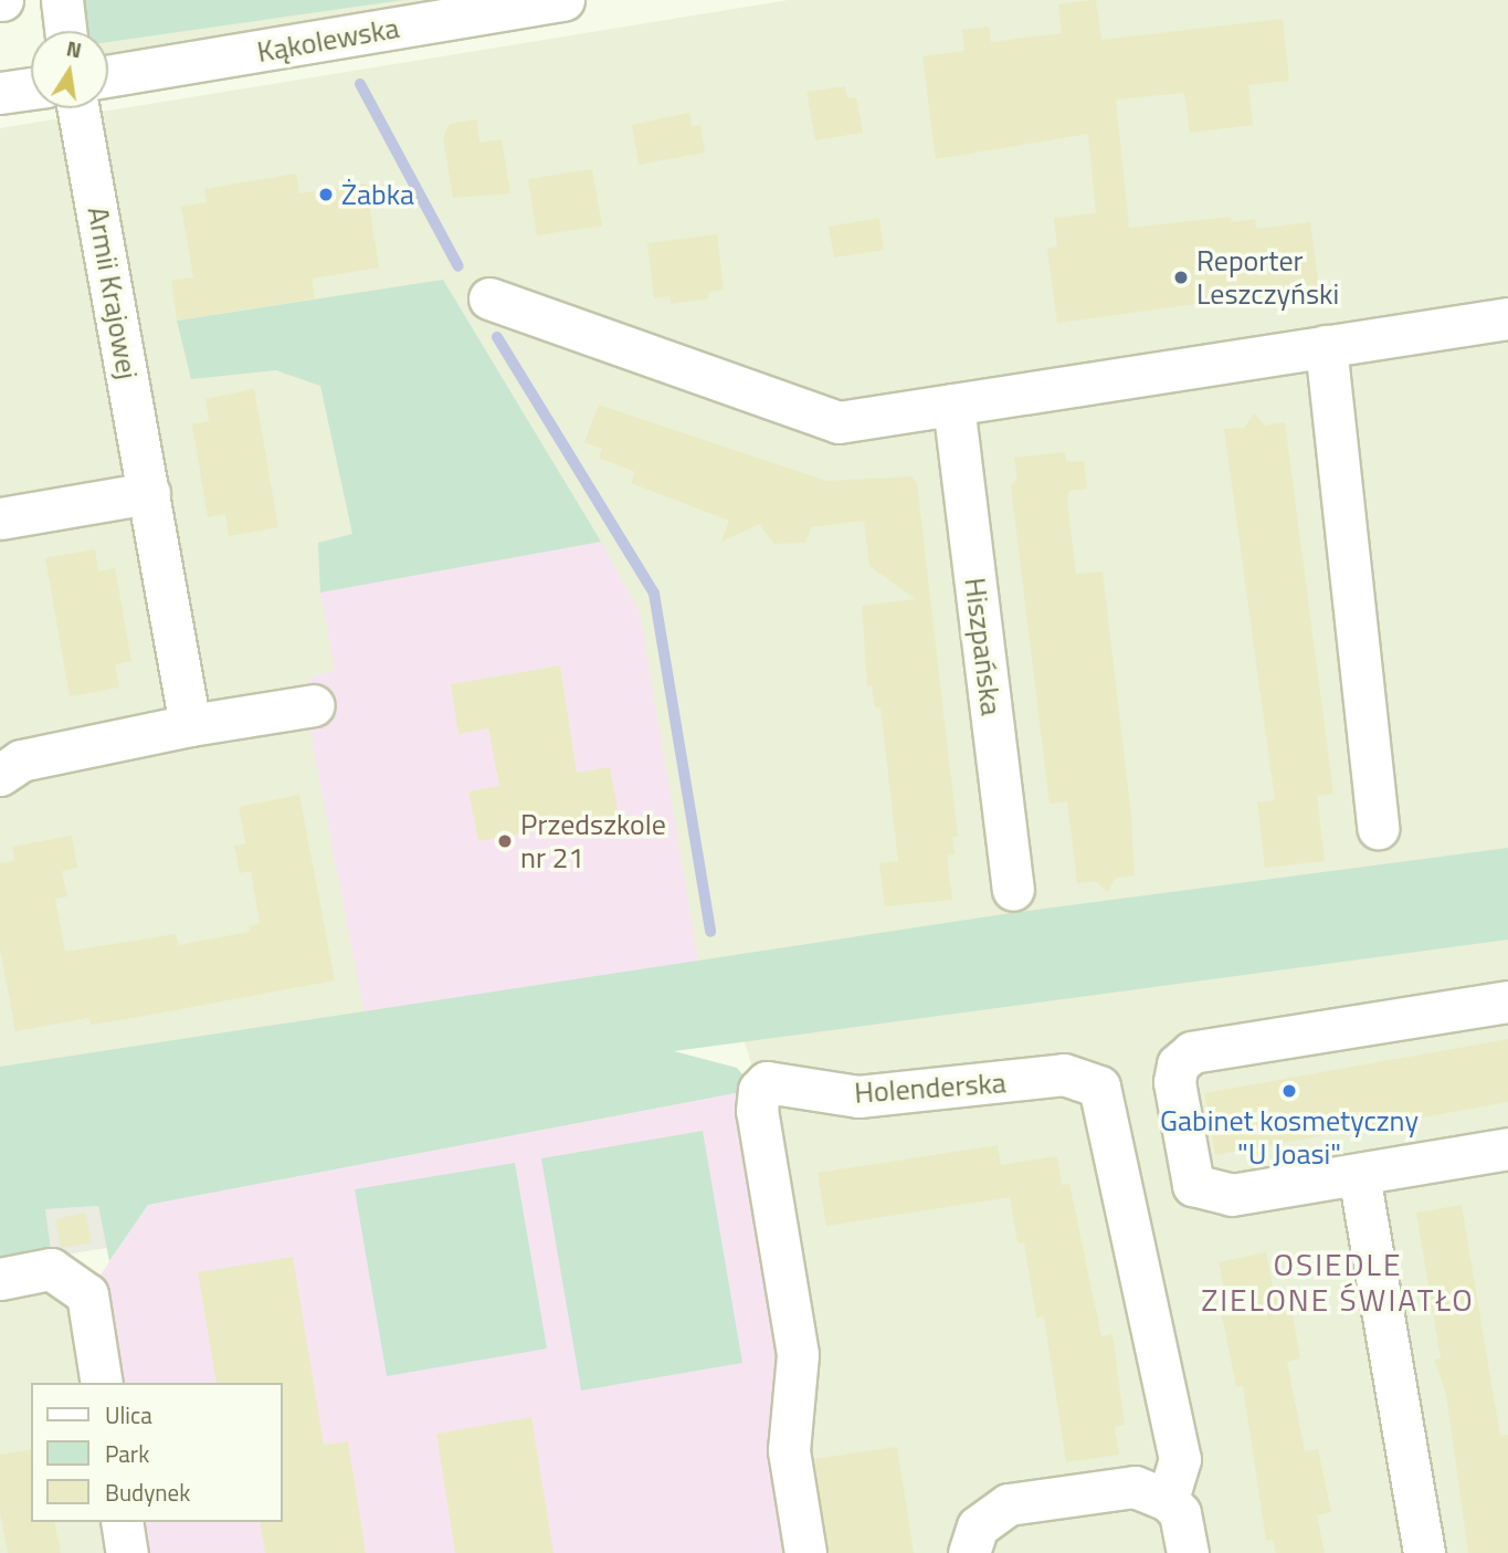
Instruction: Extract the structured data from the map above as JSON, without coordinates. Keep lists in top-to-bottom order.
{
  "streets": {
    "street": [
      "Kąkolewska",
      "Armii Krajowej",
      "Hiszpańska",
      "Holenderska"
    ]
  },
  "districts": ["OSIEDLE ZIELONE ŚWIATŁO"],
  "places": [
    "Żabka",
    "Reporter Leszczyński",
    "Przedszkole nr 21",
    "Gabinet kosmetyczny \"U Joasi\""
  ],
  "legend": ["Ulica", "Park", "Budynek"],
  "north": "top"
}
